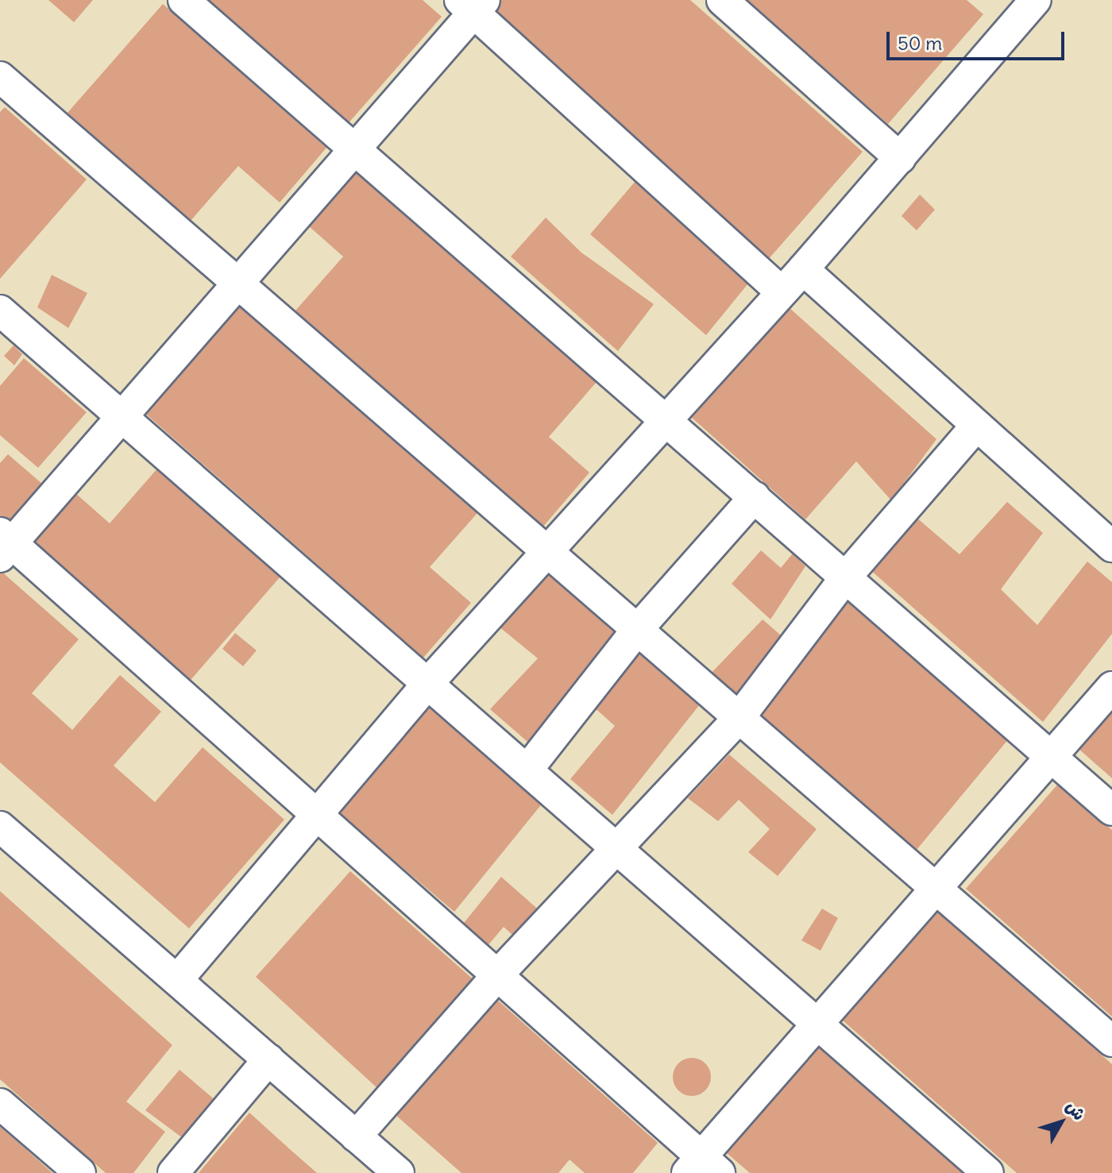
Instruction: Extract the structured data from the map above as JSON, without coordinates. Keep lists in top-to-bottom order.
{
  "scale_bar": "50 m",
  "north": "top right"
}
